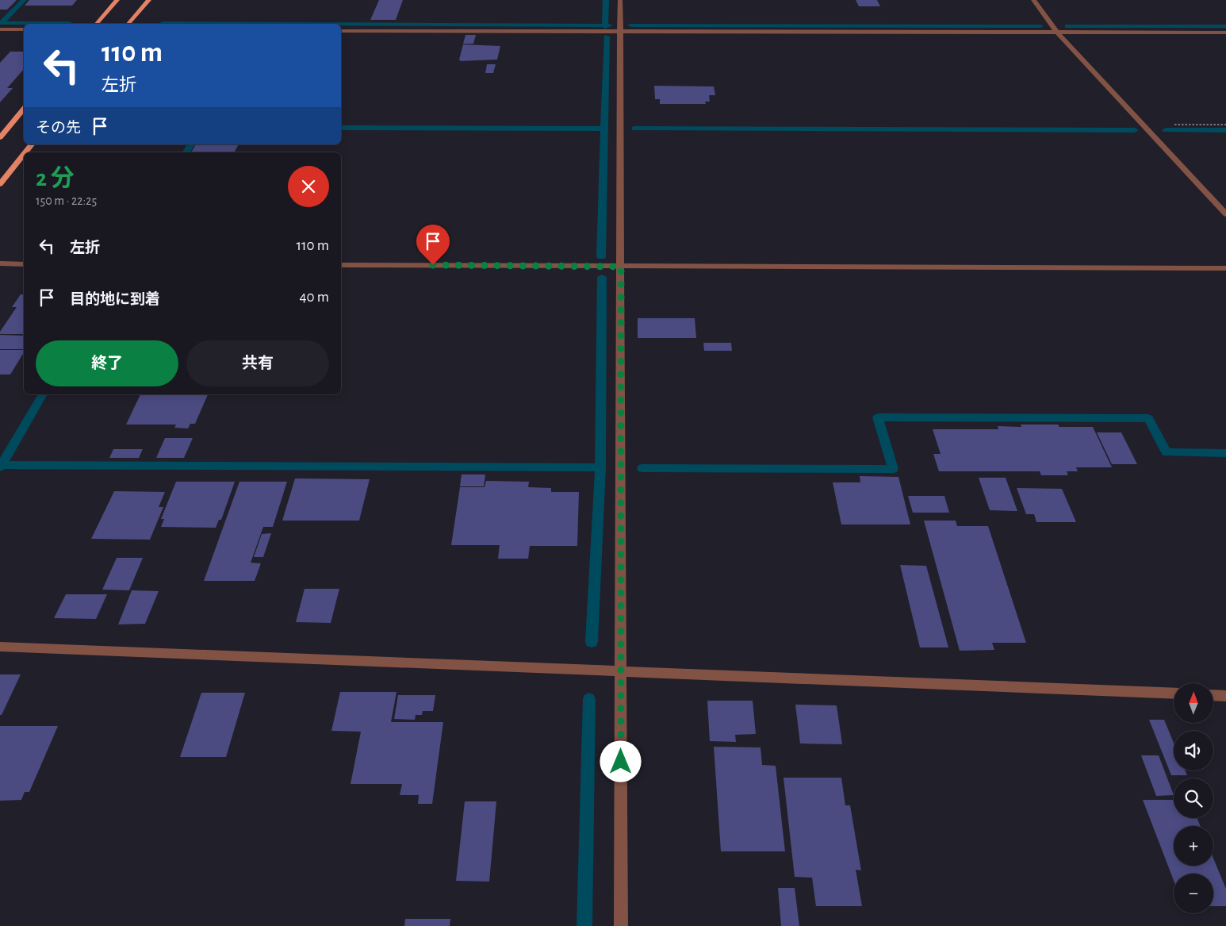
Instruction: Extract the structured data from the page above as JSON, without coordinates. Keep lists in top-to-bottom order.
{
  "north": "top",
  "page": {
    "turn": ["110 m", "左折"],
    "then": "その先",
    "heading": ["2 分", "150 m · 22:25"],
    "list": [
      {
        "name": "左折",
        "value": "110 m"
      },
      {
        "name": "目的地に到着",
        "value": "40 m"
      }
    ],
    "buttons": ["終了", "共有"],
    "map_buttons": ["+", "−"]
  }
}
